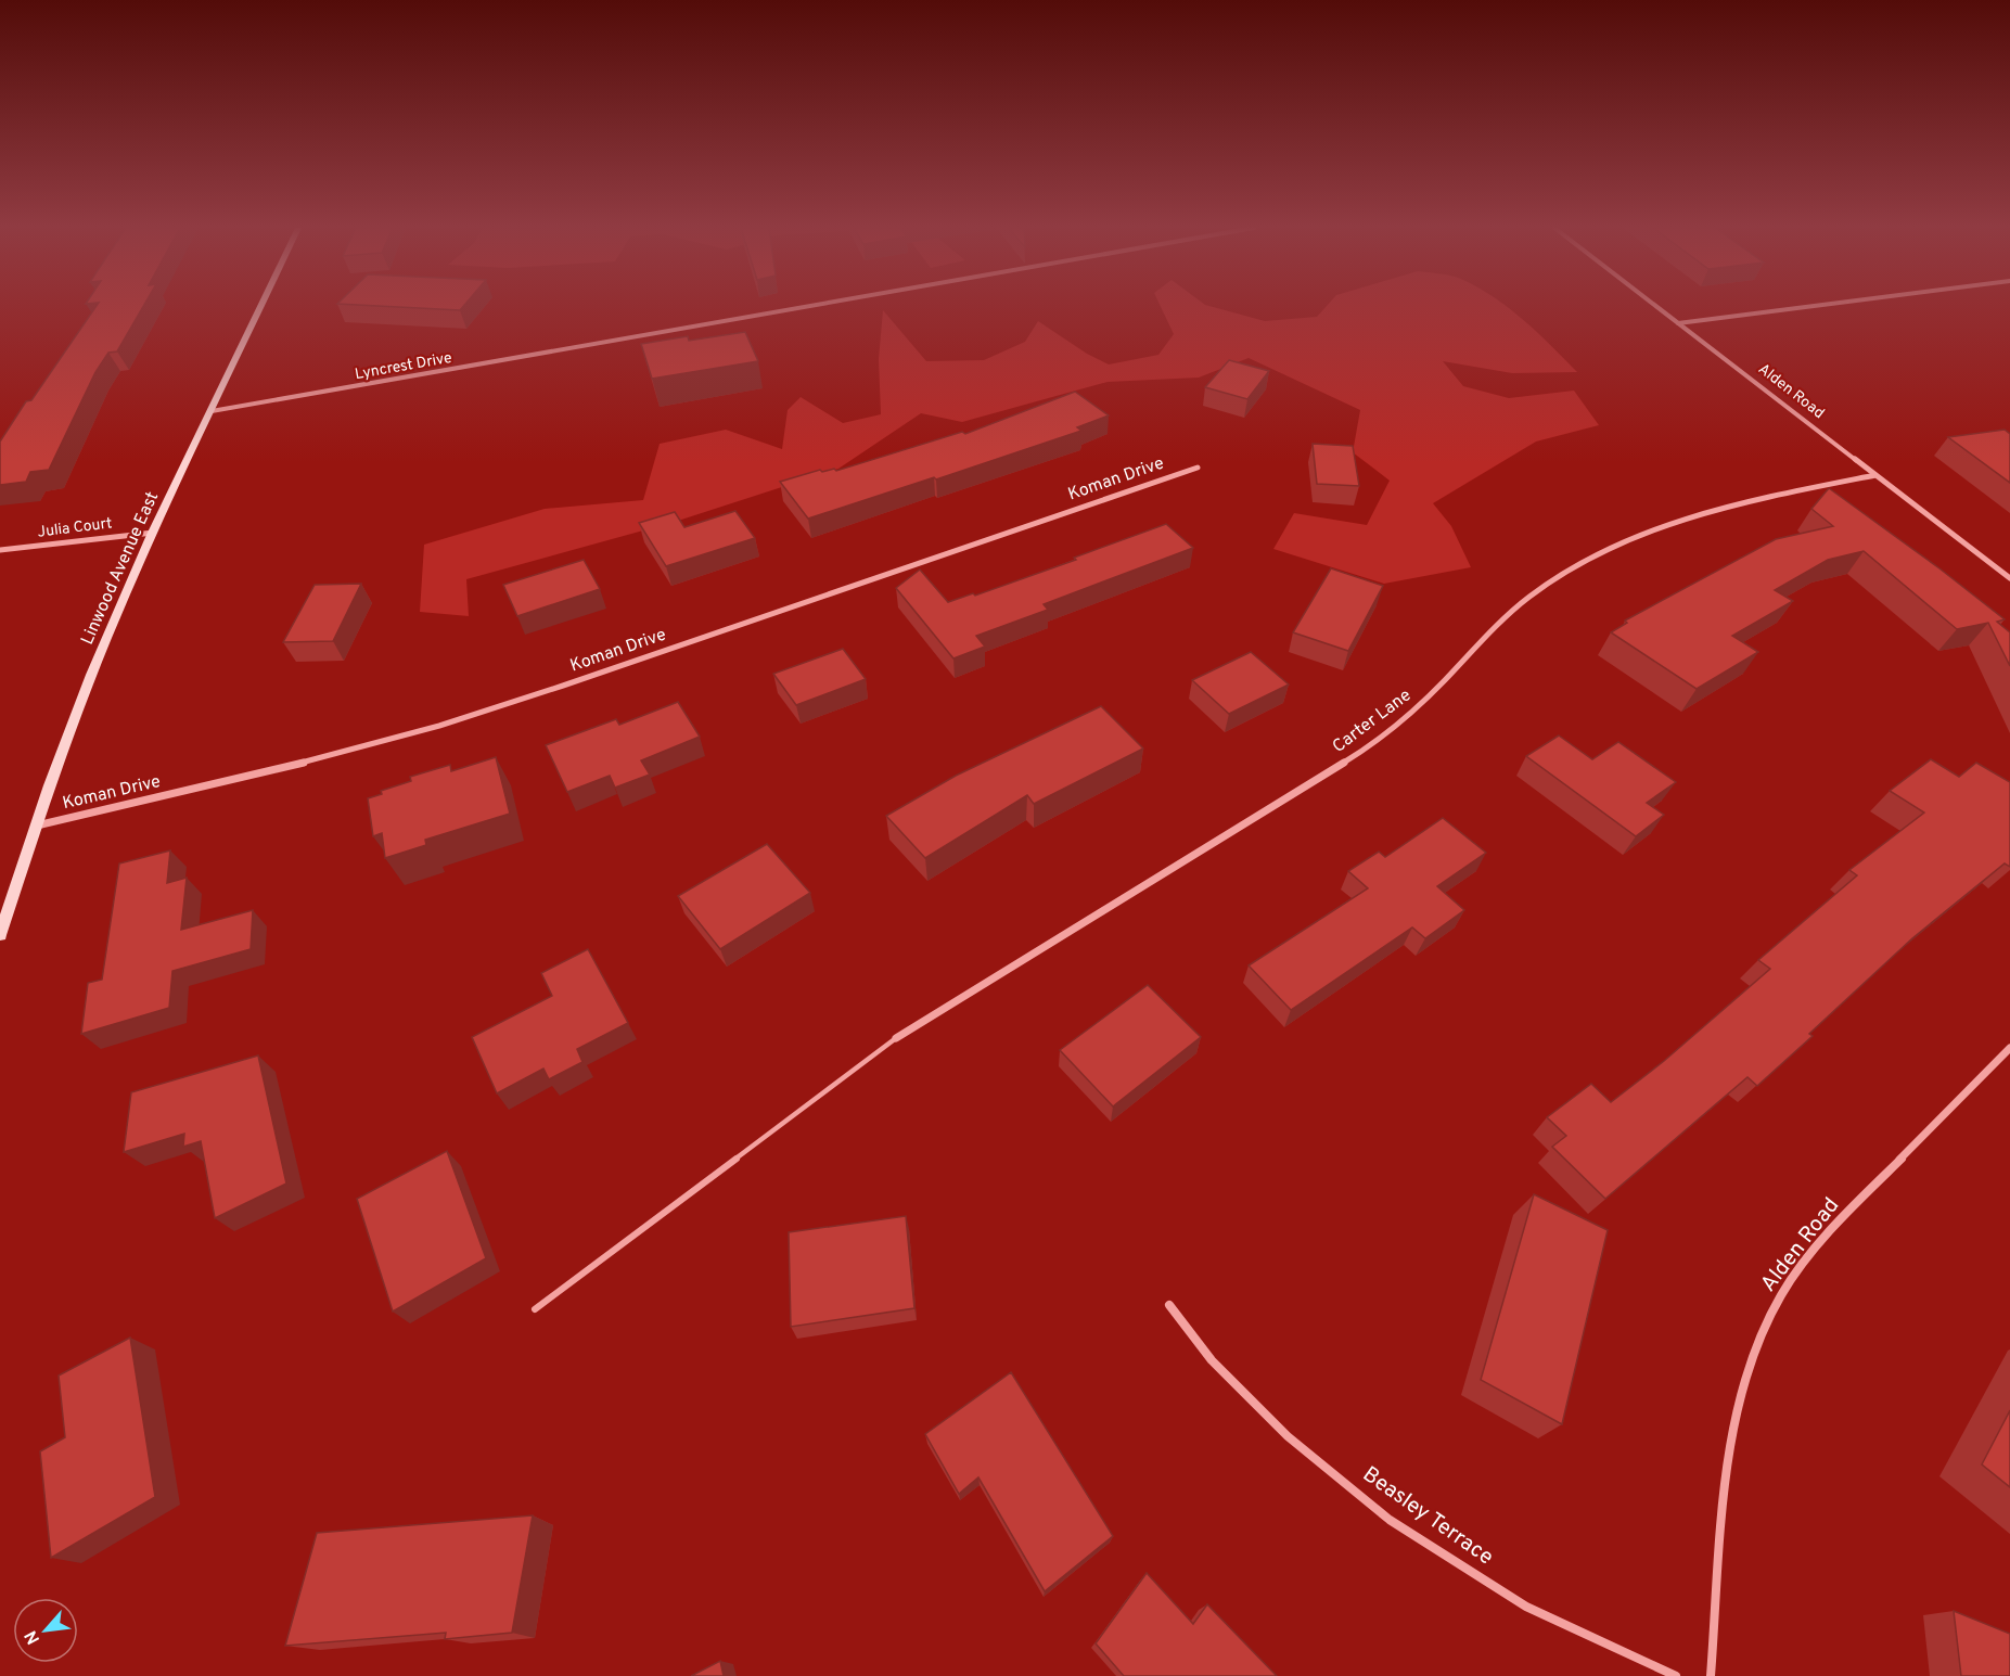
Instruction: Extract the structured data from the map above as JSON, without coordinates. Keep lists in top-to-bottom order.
{
  "streets": {
    "main road": ["Linwood Avenue East"],
    "street": [
      "Lyncrest Drive",
      "Alden Road",
      "Koman Drive",
      "Julia Court",
      "Carter Lane",
      "Beasley Terrace"
    ]
  },
  "crossings": [
    ["Lyncrest Drive", "Linwood Avenue East"],
    ["Alden Road", "Carter Lane"],
    ["Koman Drive", "Linwood Avenue East"],
    ["Julia Court", "Linwood Avenue East"]
  ],
  "north": "bottom left"
}
